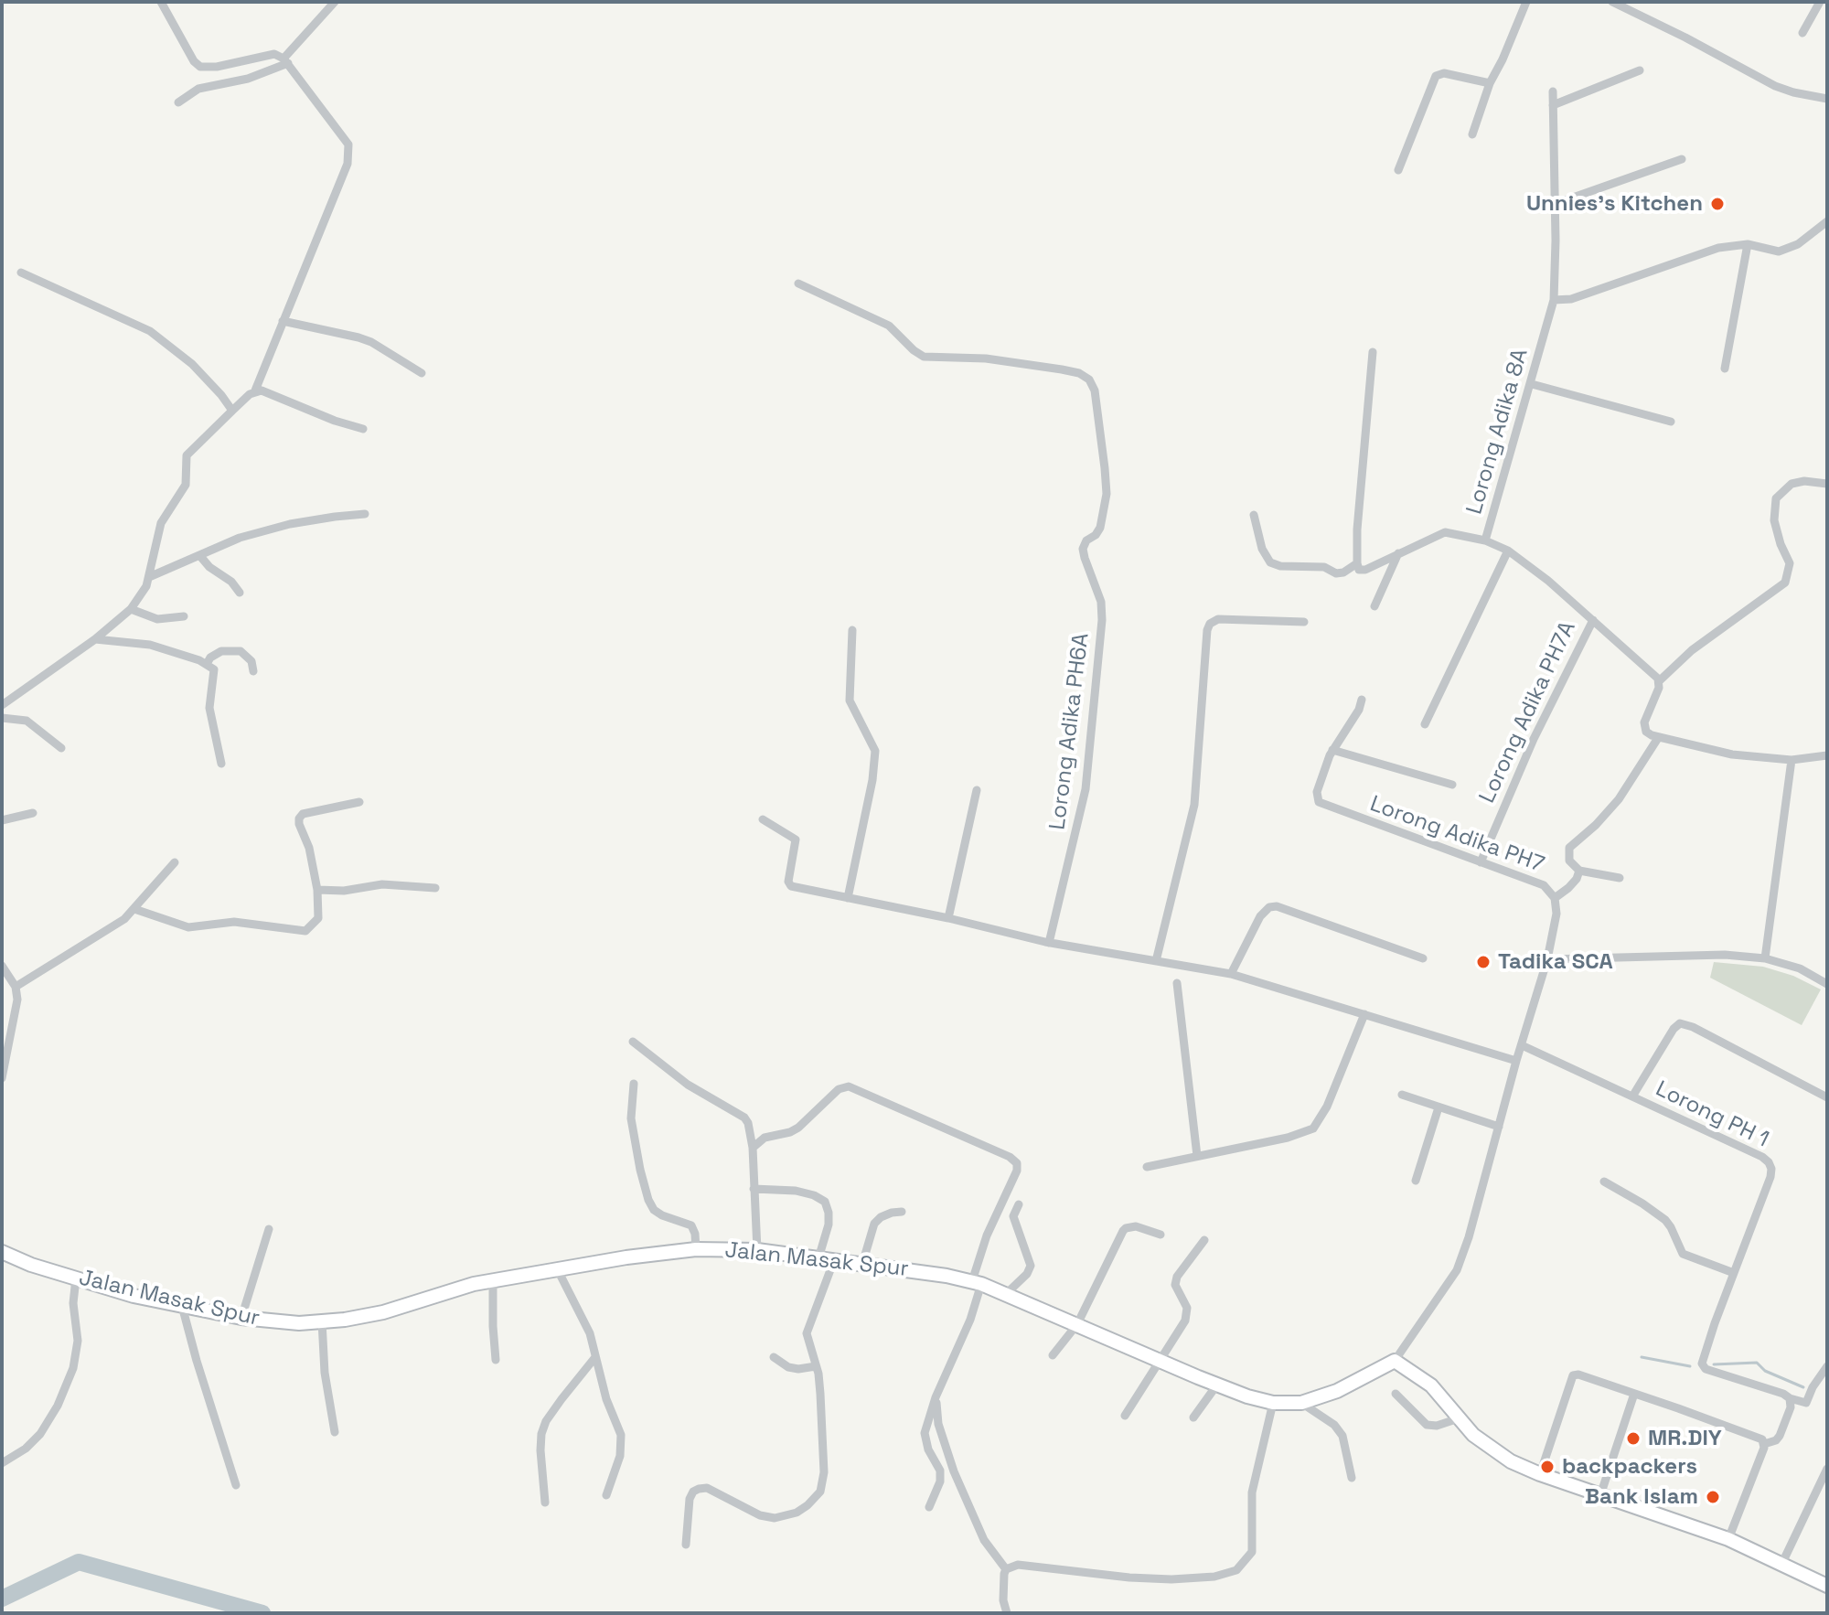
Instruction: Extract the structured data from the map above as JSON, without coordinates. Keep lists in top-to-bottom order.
{
  "streets": {
    "street": [
      "Lorong Adika 8A",
      "Lorong Adika PH7A",
      "Lorong Adika PH6A",
      "Lorong Adika PH7",
      "Lorong PH 1",
      "Jalan Masak Spur"
    ]
  },
  "crossings": [
    ["Lorong Adika PH7A", "Lorong Adika PH7"],
    ["Lorong Adika PH7", "Lorong PH 1"],
    ["Lorong Adika PH7", "Jalan Masak Spur"]
  ],
  "places": [
    "Unnies's Kitchen",
    "Tadika SCA",
    "MR.DIY",
    "backpackers",
    "Bank Islam"
  ]
}
